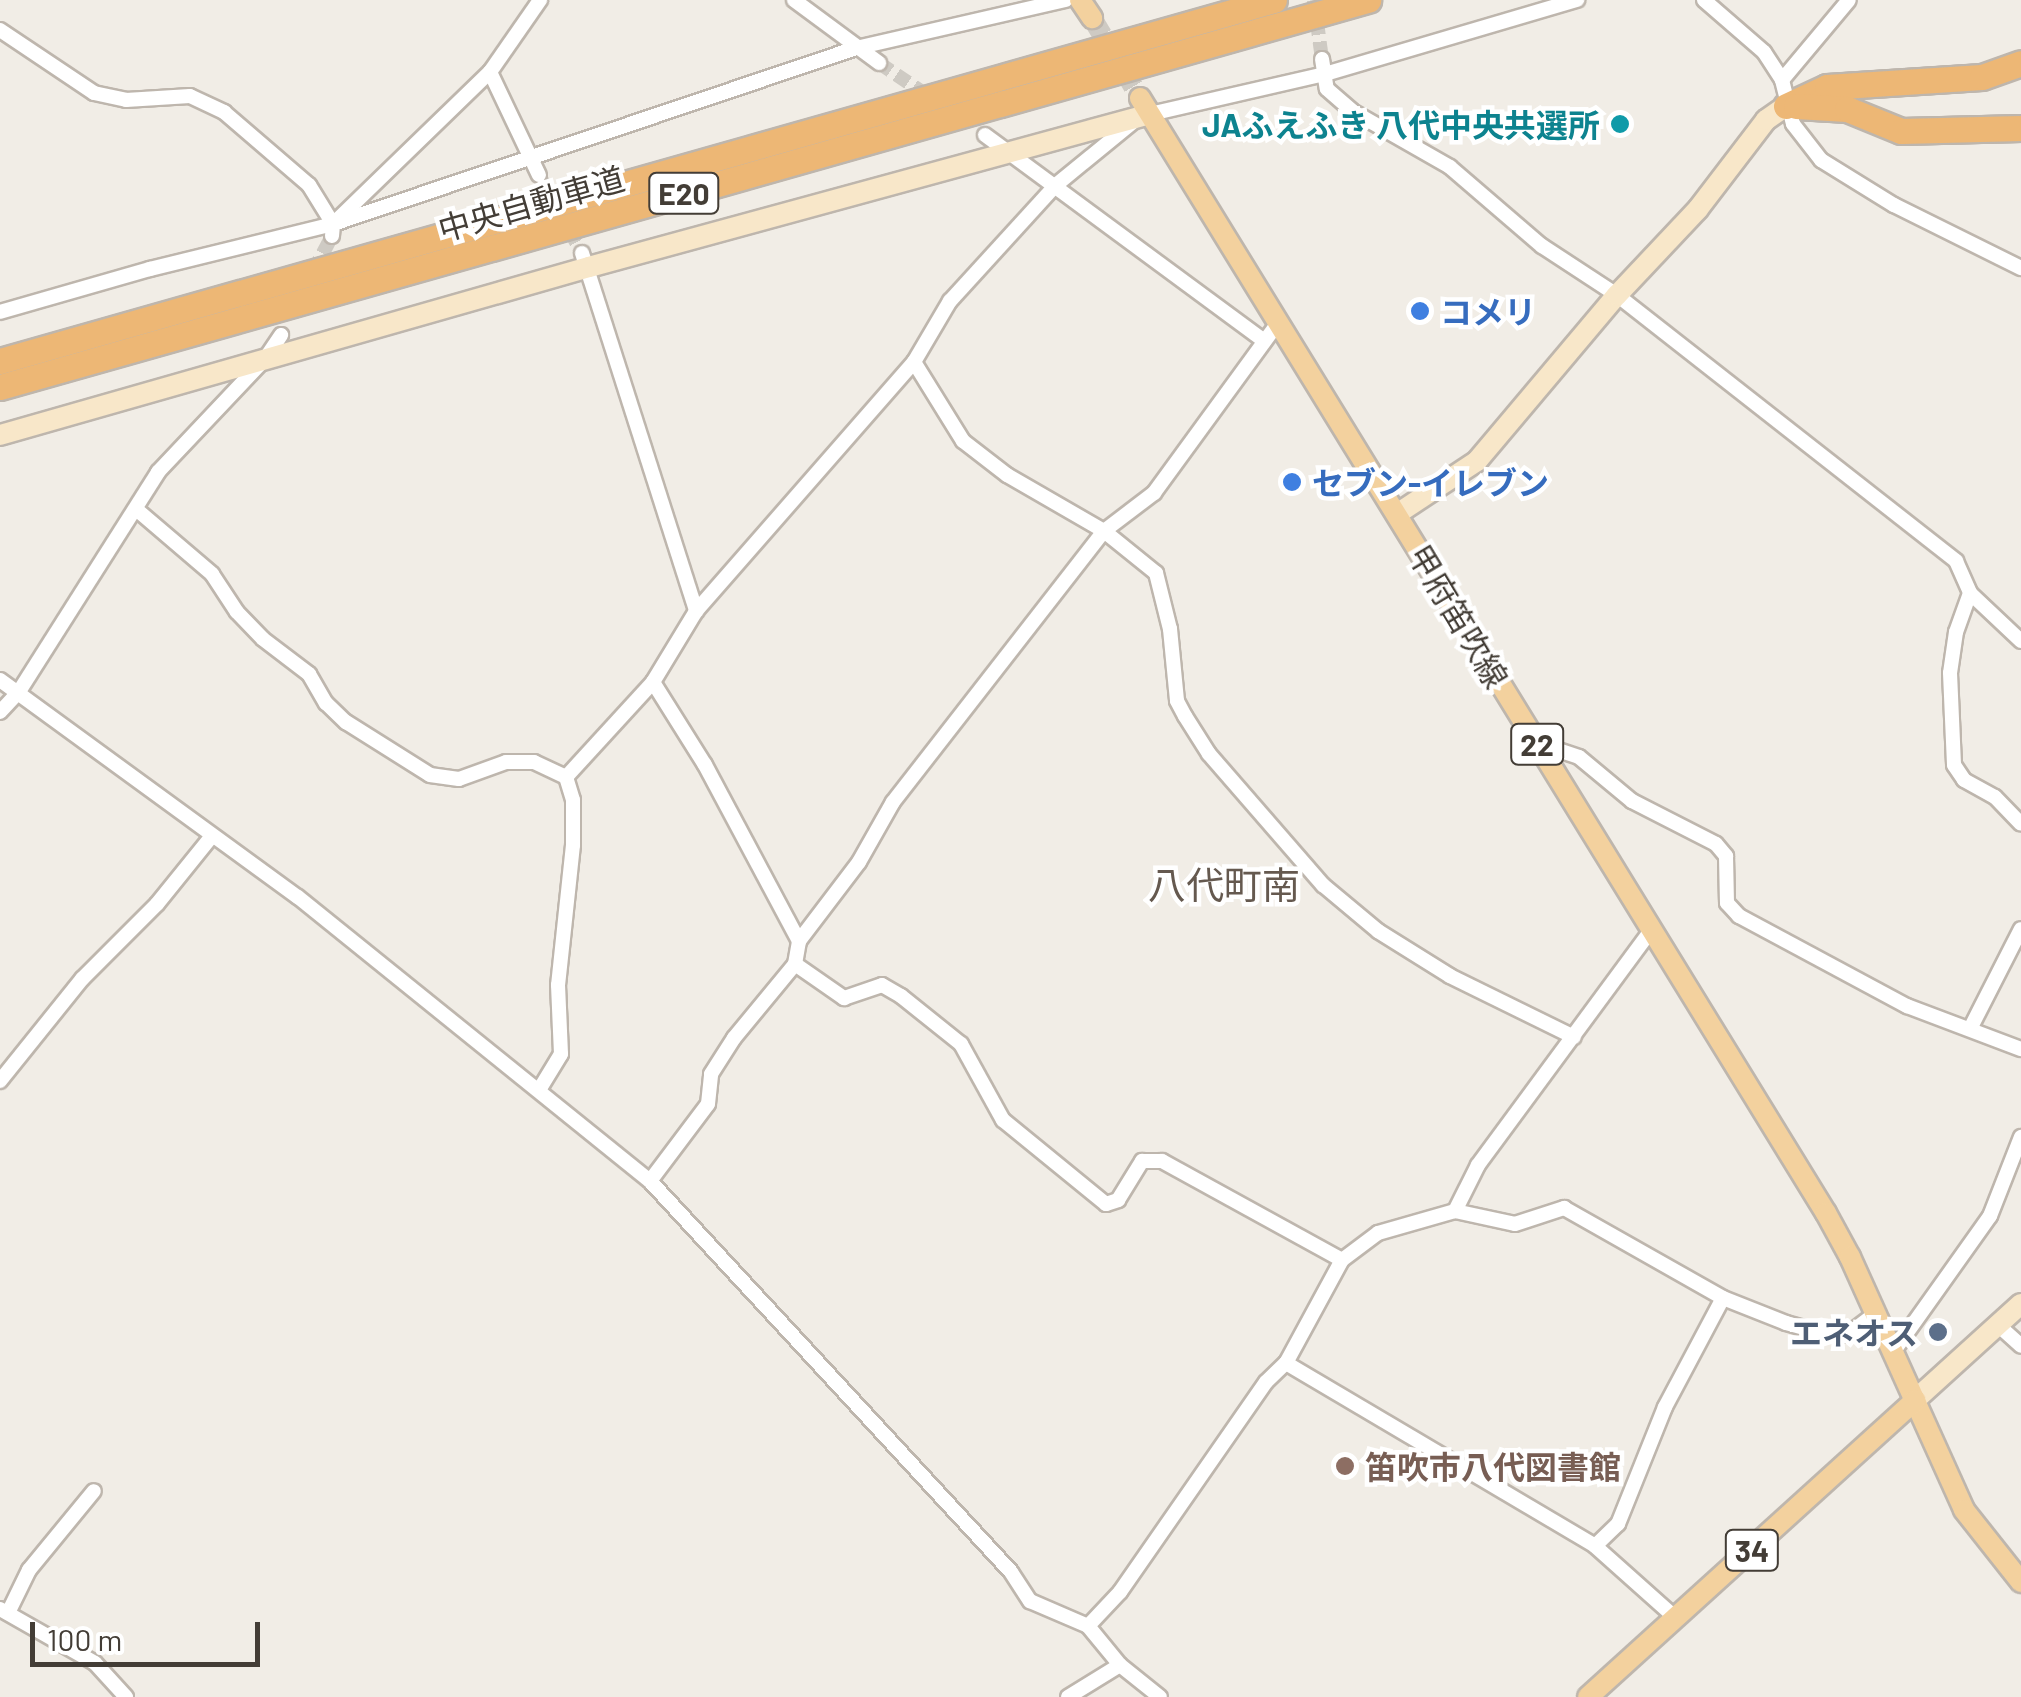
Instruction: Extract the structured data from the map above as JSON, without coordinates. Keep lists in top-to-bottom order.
{
  "streets": {
    "highway": ["E20", "中央自動車道"],
    "main road": ["甲府笛吹線", "22", "34"]
  },
  "crossings": [
    ["甲府笛吹線", "34"]
  ],
  "districts": ["八代町南"],
  "places": [
    "JAふえふき 八代中央共選所",
    "コメリ",
    "セブン-イレブン",
    "エネオス",
    "笛吹市八代図書館"
  ],
  "scale_bar": "100 m"
}
